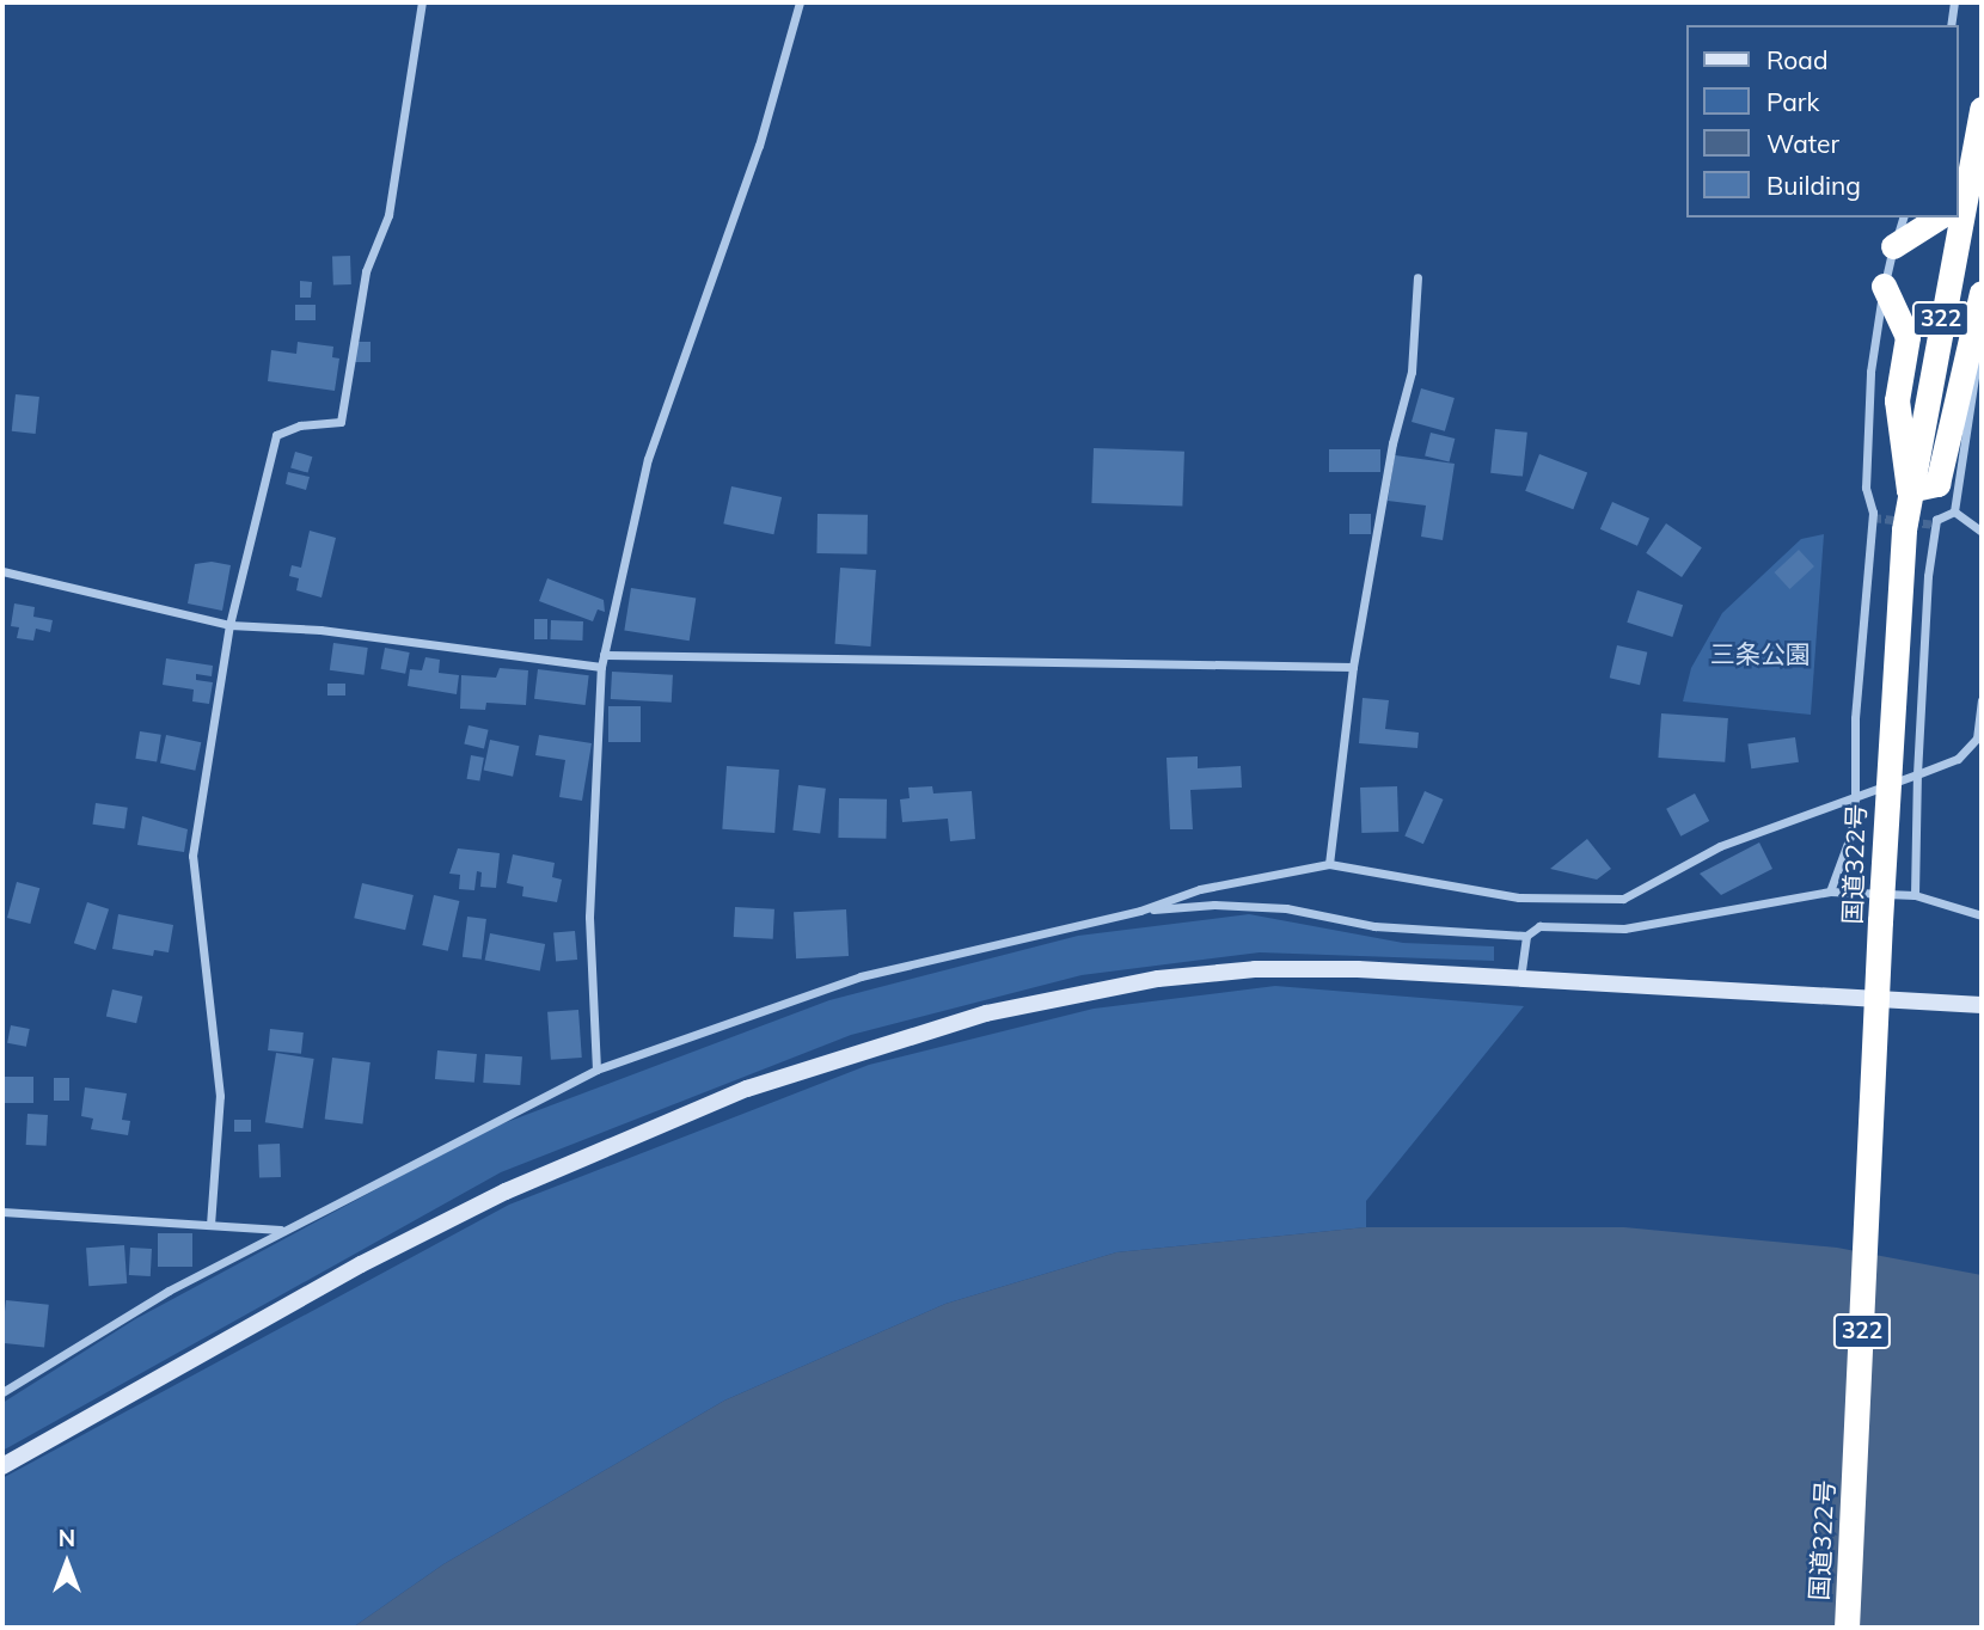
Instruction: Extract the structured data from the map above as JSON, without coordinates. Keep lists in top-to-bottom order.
{
  "streets": {
    "highway": ["322", "国道322号"]
  },
  "parks": ["三条公園"],
  "legend": [
    "Road",
    "Park",
    "Water",
    "Building"
  ],
  "north": "top"
}
